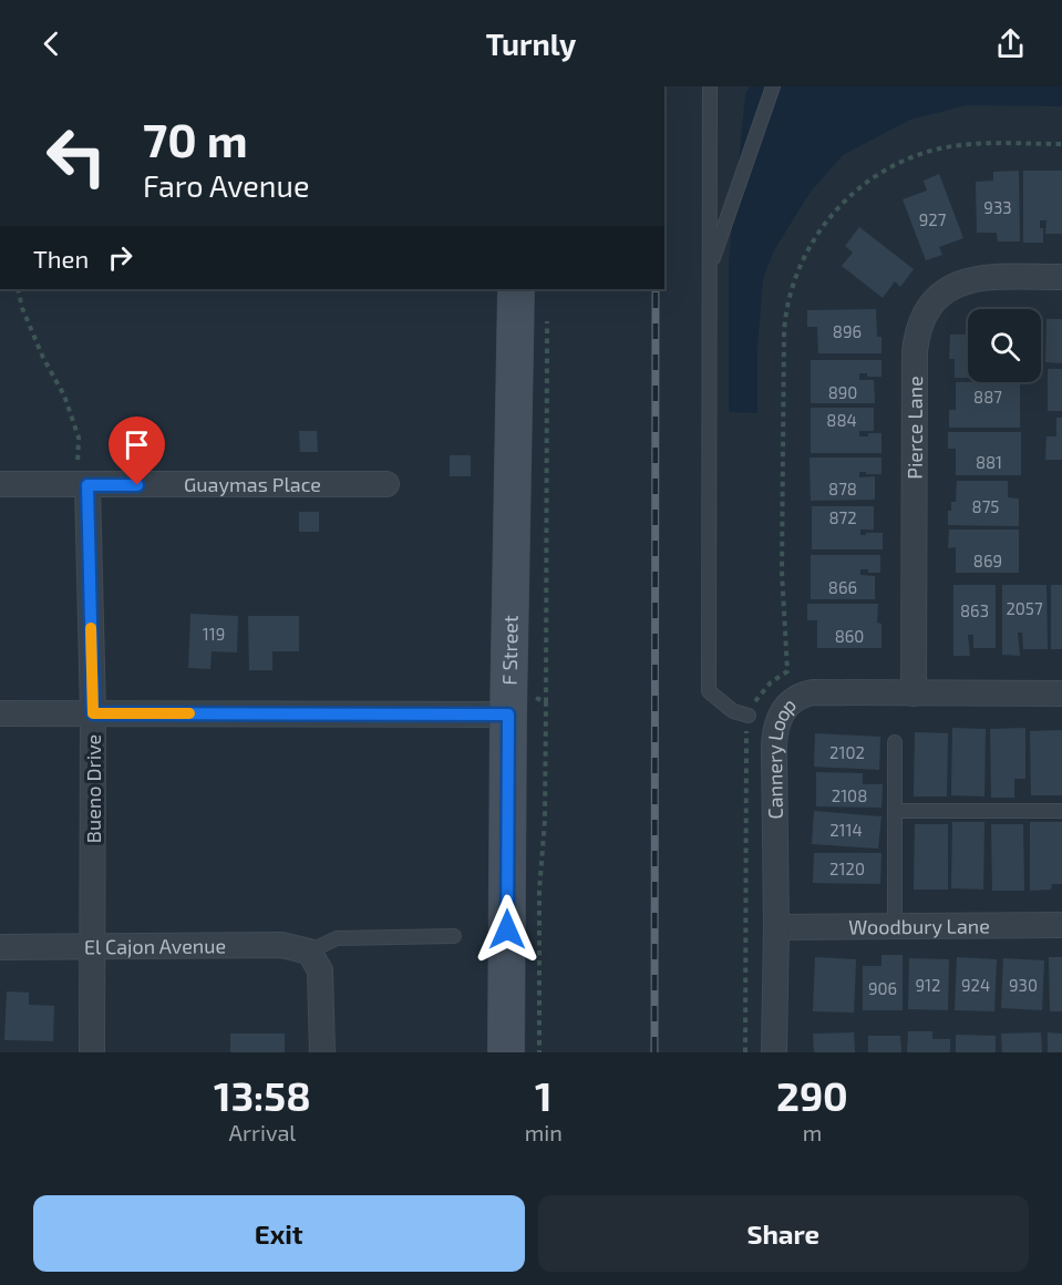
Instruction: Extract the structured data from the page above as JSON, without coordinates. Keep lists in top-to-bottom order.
{
  "streets": {
    "street": [
      "Pierce Lane",
      "Guaymas Place",
      "F Street",
      "Cannery Loop",
      "Bueno Drive",
      "Woodbury Lane",
      "El Cajon Avenue"
    ]
  },
  "crossings": [
    ["Pierce Lane", "Cannery Loop"],
    ["Guaymas Place", "Bueno Drive"],
    ["Cannery Loop", "Woodbury Lane"],
    ["Bueno Drive", "El Cajon Avenue"]
  ],
  "house_numbers": [
    "933",
    "927",
    "896",
    "890",
    "887",
    "884",
    "881",
    "878",
    "875",
    "872",
    "869",
    "866",
    "2057",
    "863",
    "119",
    "860",
    "2102",
    "2108",
    "2114",
    "2120",
    "912",
    "924",
    "930",
    "906"
  ],
  "page": {
    "header": "Turnly",
    "turn": ["70 m", "Faro Avenue"],
    "then": "Then",
    "eta": [
      "13:58",
      "Arrival",
      "1",
      "min",
      "290",
      "m"
    ],
    "buttons": ["Exit", "Share"]
  }
}
